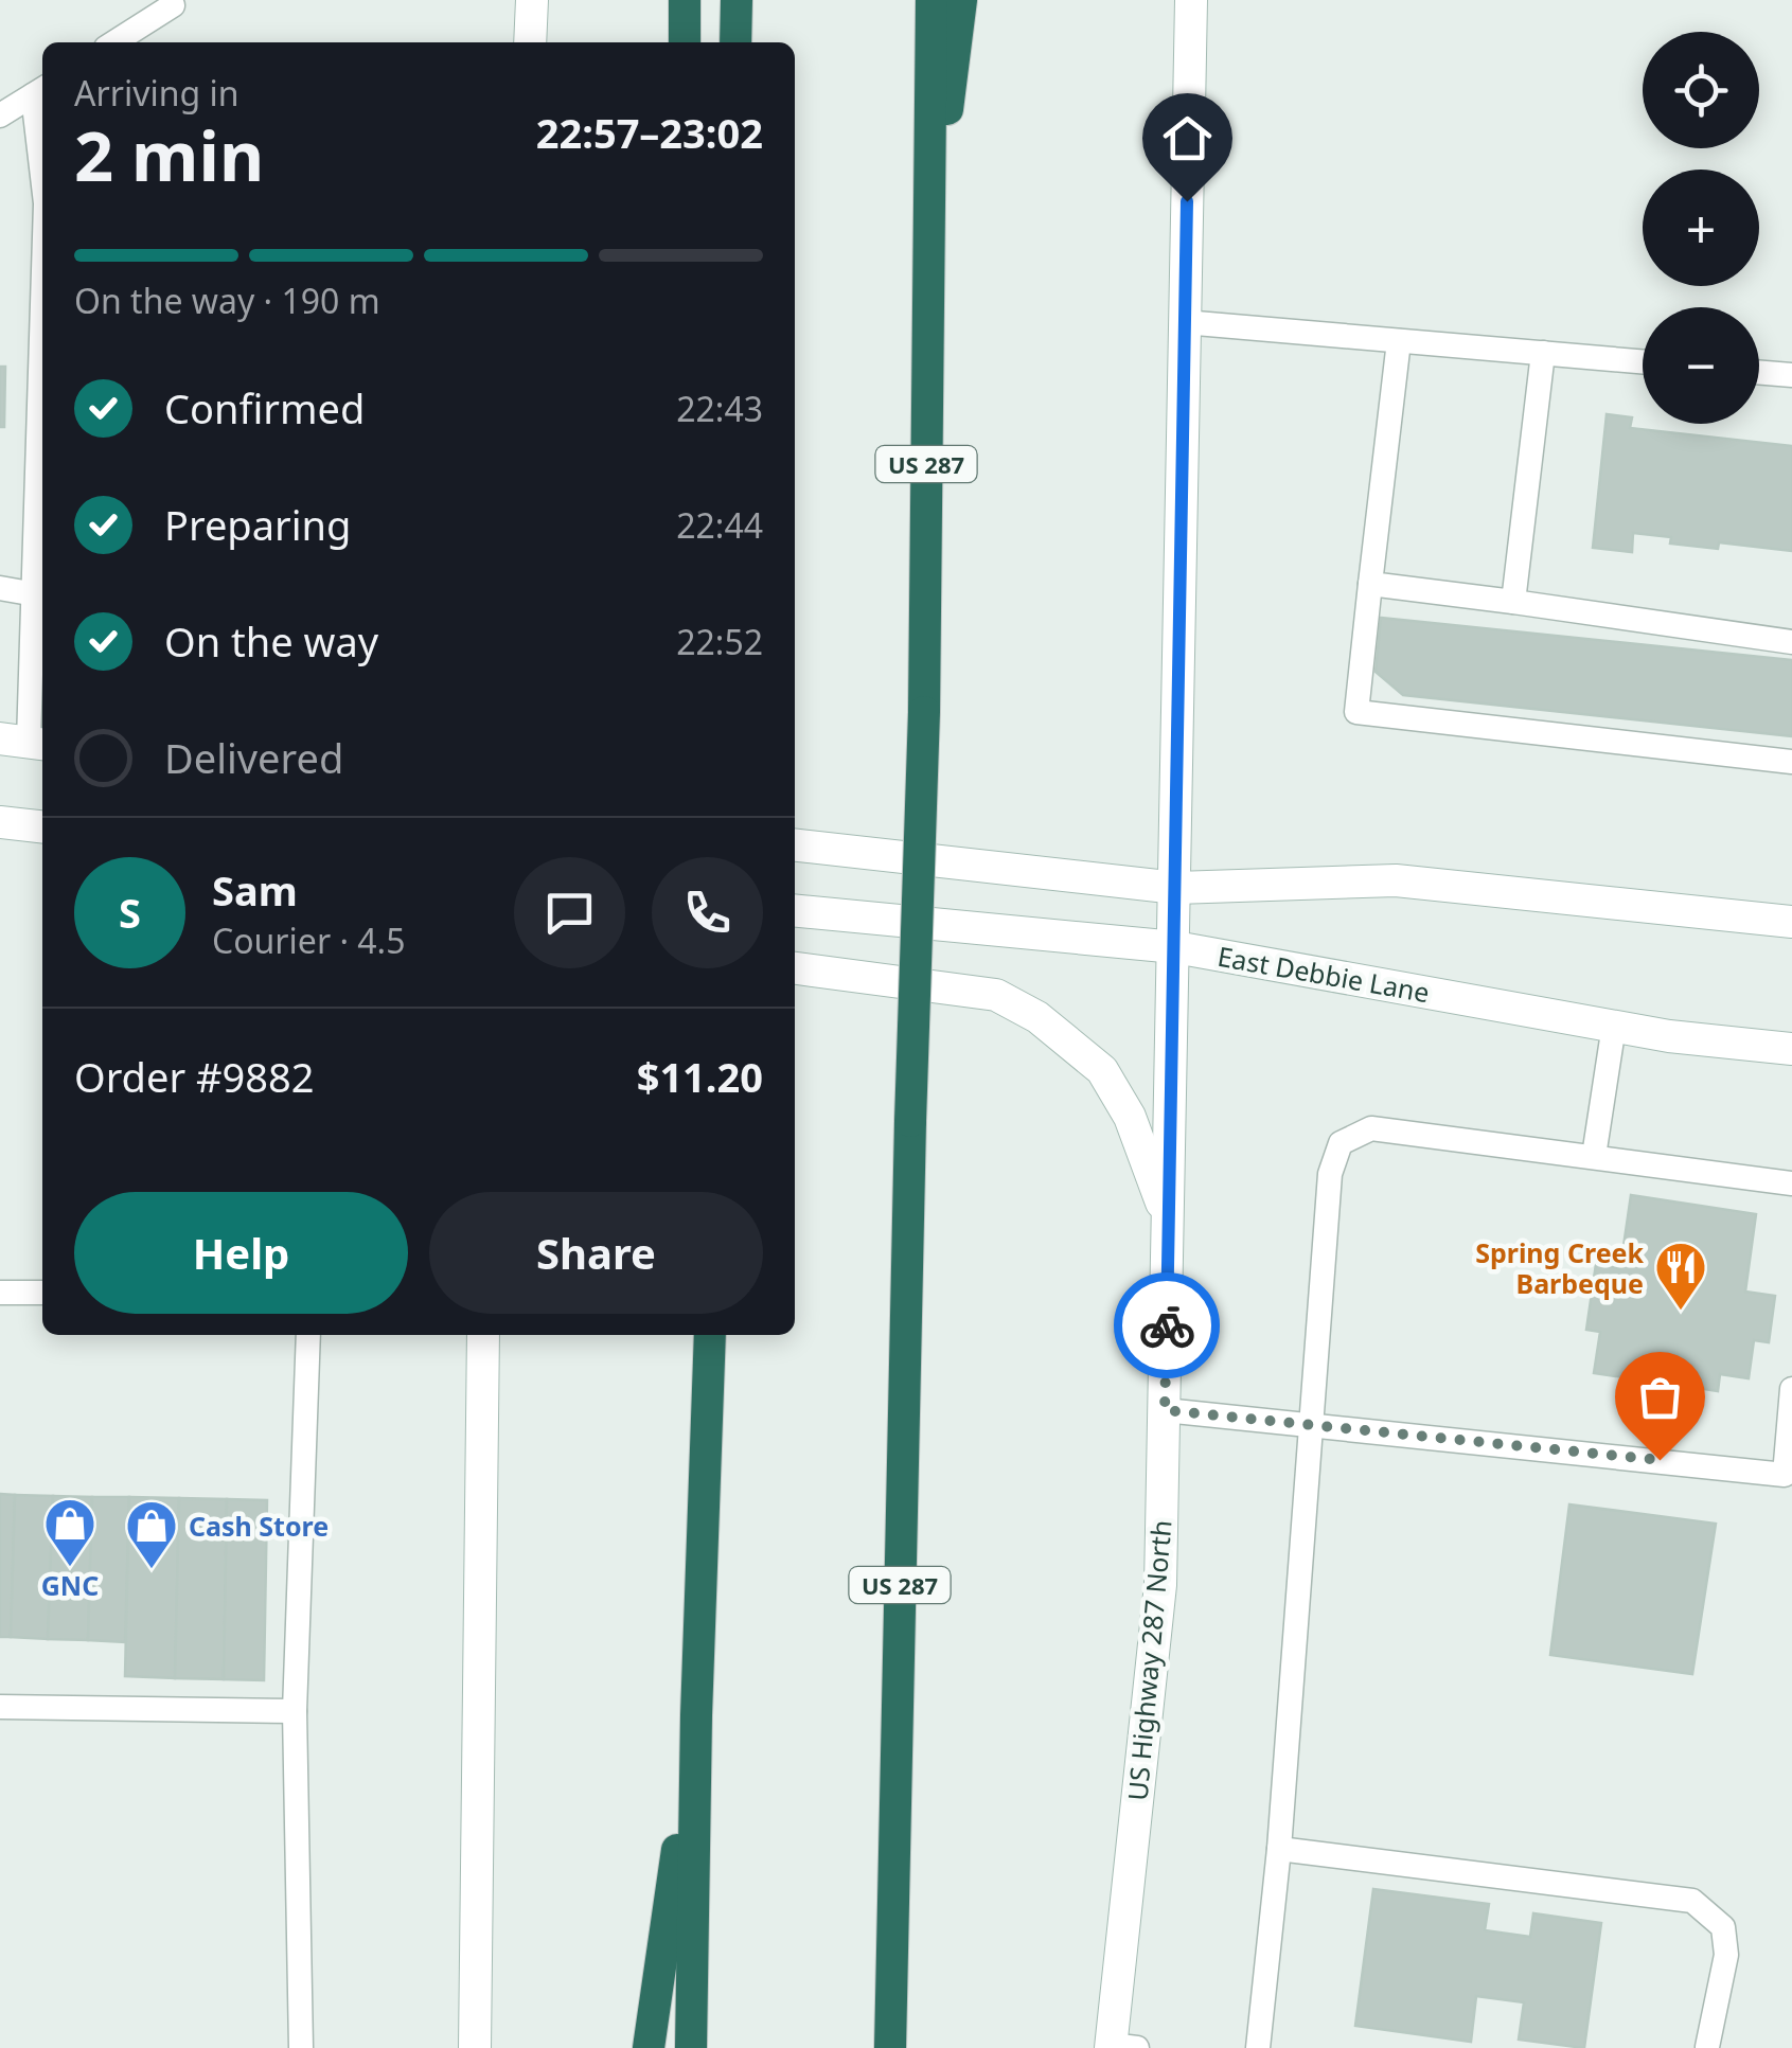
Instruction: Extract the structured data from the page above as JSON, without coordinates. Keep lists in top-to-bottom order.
{
  "streets": {
    "highway": ["US 287"],
    "main road": ["East Debbie Lane", "US Highway 287 North"]
  },
  "crossings": [
    ["East Debbie Lane", "US Highway 287 North"]
  ],
  "places": {
    "restaurant": ["Spring Creek Barbeque"],
    "shop": ["GNC", "Cash Store"]
  },
  "page": {
    "map_buttons": ["+", "−"],
    "heading": ["2 min", "Arriving in", "22:57–23:02"],
    "panel": [
      "Sam",
      "Courier · 4.5",
      "Order #9882",
      "$11.20"
    ],
    "bar": "On the way · 190 m",
    "list": [
      ["Confirmed", "22:43"],
      ["Preparing", "22:44"],
      ["On the way", "22:52"],
      "Delivered"
    ],
    "round": "S",
    "buttons": ["Help", "Share"]
  }
}
